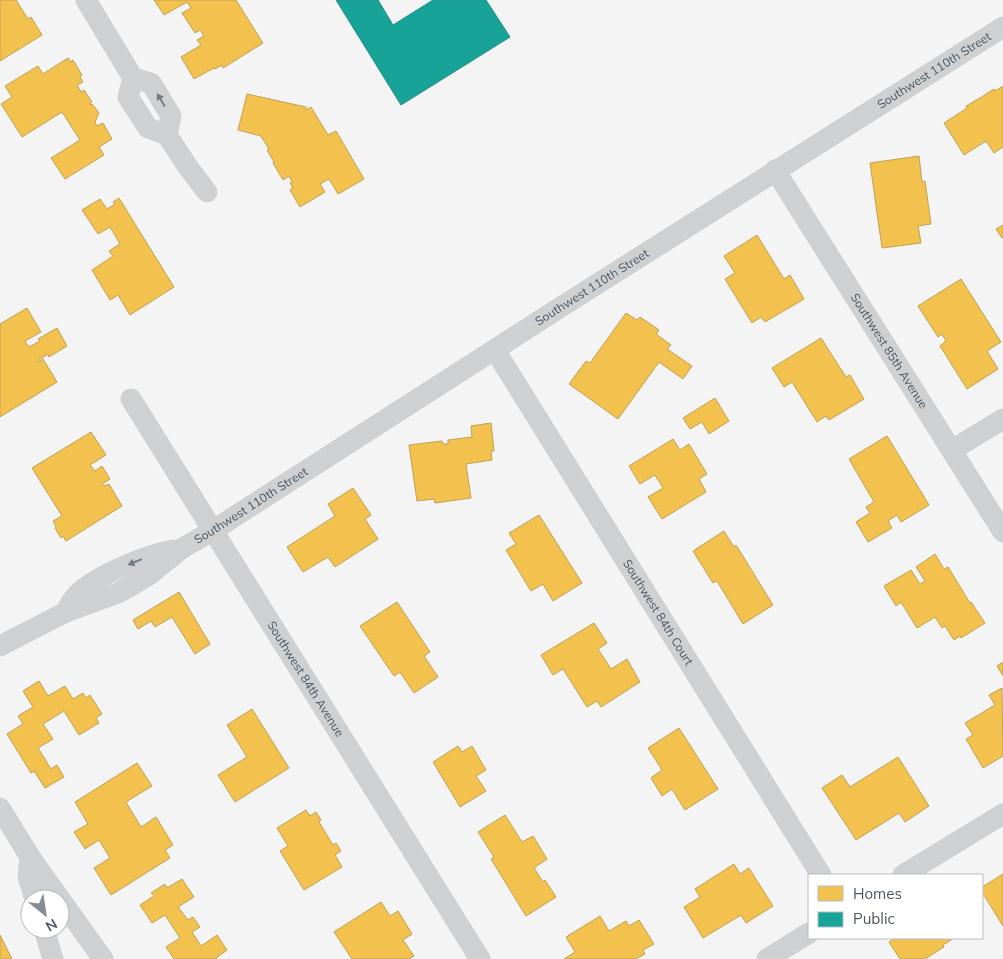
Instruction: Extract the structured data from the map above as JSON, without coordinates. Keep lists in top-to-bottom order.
{
  "streets": {
    "street": [
      "Southwest 110th Street",
      "Southwest 85th Avenue",
      "Southwest 84th Court",
      "Southwest 84th Avenue"
    ]
  },
  "crossings": [
    ["Southwest 110th Street", "Southwest 85th Avenue"],
    ["Southwest 110th Street", "Southwest 84th Court"],
    ["Southwest 110th Street", "Southwest 84th Avenue"]
  ],
  "legend": ["Homes", "Public"],
  "north": "bottom right"
}
